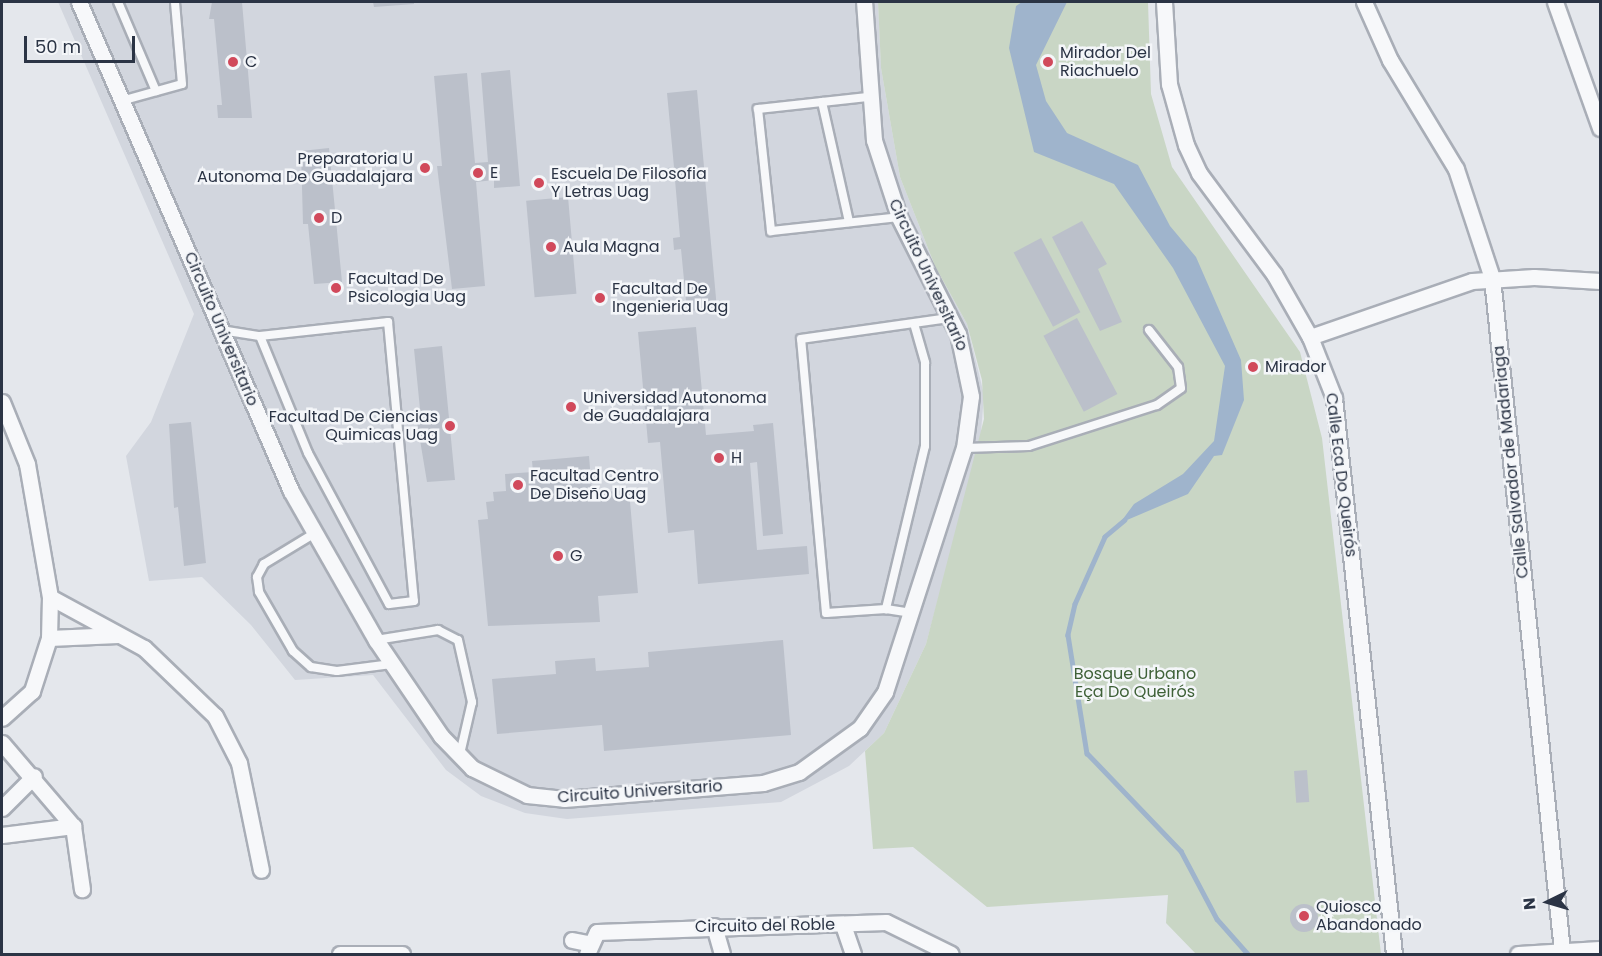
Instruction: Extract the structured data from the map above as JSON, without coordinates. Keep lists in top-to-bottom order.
{
  "streets": {
    "street": [
      "Circuito Universitario",
      "Calle Salvador de Madariaga",
      "Calle Eca Do Queirós",
      "Circuito del Roble"
    ]
  },
  "parks": ["Bosque Urbano Eça Do Queirós"],
  "places": [
    "C",
    "Mirador Del Riachuelo",
    "Preparatoria U Autonoma De Guadalajara",
    "E",
    "Escuela De Filosofia Y Letras Uag",
    "D",
    "Aula Magna",
    "Facultad De Psicologia Uag",
    "Facultad De Ingenieria Uag",
    "Mirador",
    "Universidad Autonoma de Guadalajara",
    "Facultad De Ciencias Quimicas Uag",
    "H",
    "Facultad Centro De Diseño Uag",
    "G",
    "Quiosco Abandonado"
  ],
  "scale_bar": "50 m",
  "north": "left"
}
